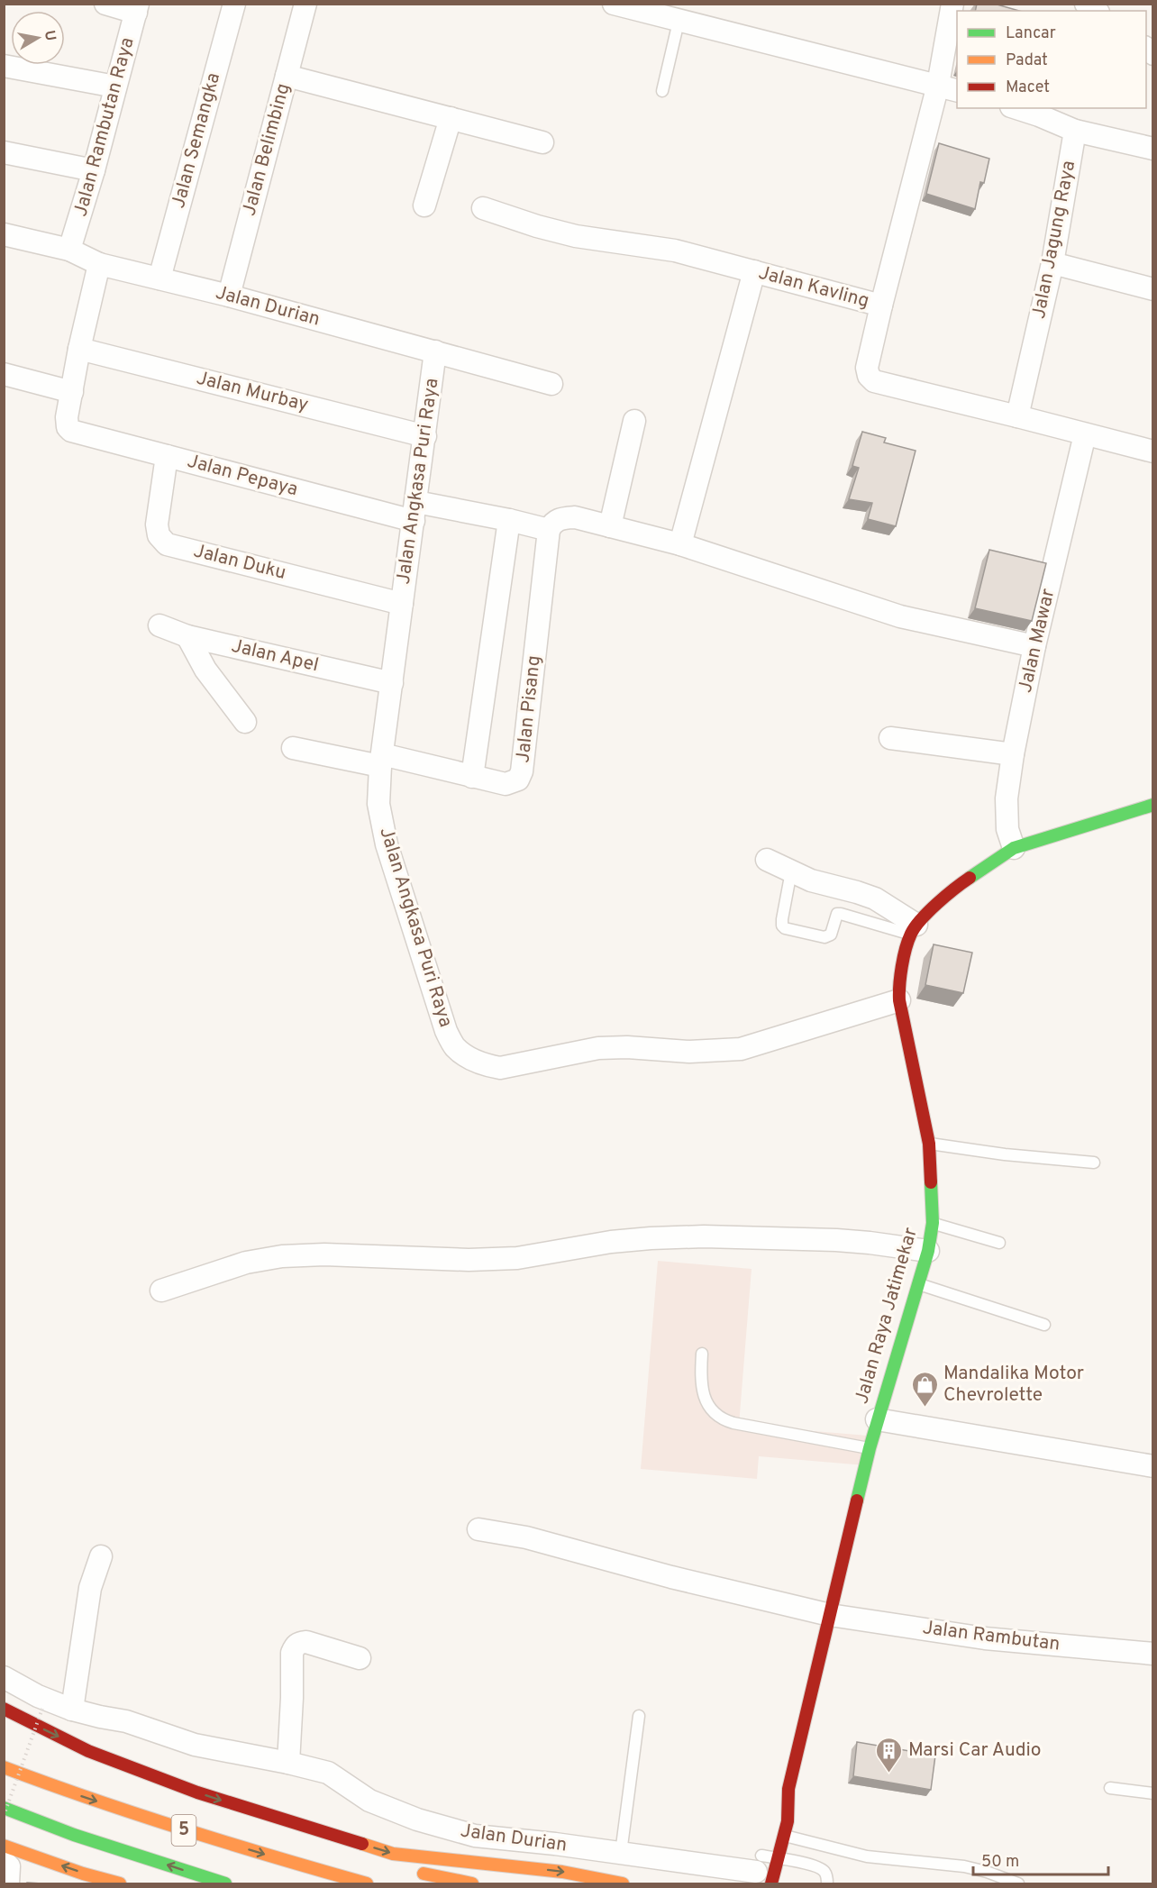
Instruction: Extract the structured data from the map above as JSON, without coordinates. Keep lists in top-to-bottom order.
{
  "streets": {
    "main road": ["Jalan Raya Jatimekar", "5"],
    "street": [
      "Jalan Rambutan Raya",
      "Jalan Semangka",
      "Jalan Belimbing",
      "Jalan Jagung Raya",
      "Jalan Kavling",
      "Jalan Durian",
      "Jalan Murbay",
      "Jalan Pepaya",
      "Jalan Angkasa Puri Raya",
      "Jalan Duku",
      "Jalan Mawar",
      "Jalan Apel",
      "Jalan Pisang",
      "Jalan Rambutan"
    ]
  },
  "crossings": [
    ["Jalan Rambutan Raya", "Jalan Durian"],
    ["Jalan Semangka", "Jalan Durian"],
    ["Jalan Belimbing", "Jalan Durian"],
    ["Jalan Jagung Raya", "Jalan Kavling"],
    ["Jalan Kavling", "Jalan Mawar"],
    ["Jalan Durian", "Jalan Angkasa Puri Raya"],
    ["Jalan Murbay", "Jalan Angkasa Puri Raya"],
    ["Jalan Pepaya", "Jalan Angkasa Puri Raya"],
    ["Jalan Pepaya", "Jalan Duku"],
    ["Jalan Pepaya", "Jalan Pisang"],
    ["Jalan Angkasa Puri Raya", "Jalan Duku"],
    ["Jalan Angkasa Puri Raya", "Jalan Apel"],
    ["Jalan Angkasa Puri Raya", "Jalan Pisang"],
    ["Jalan Angkasa Puri Raya", "Jalan Raya Jatimekar"],
    ["Jalan Raya Jatimekar", "Jalan Rambutan"]
  ],
  "places": {
    "shop": ["Mandalika Motor Chevrolette"],
    "building": ["Marsi Car Audio"]
  },
  "legend": ["Lancar", "Padat", "Macet"],
  "scale_bar": "50 m",
  "north": "right"
}
